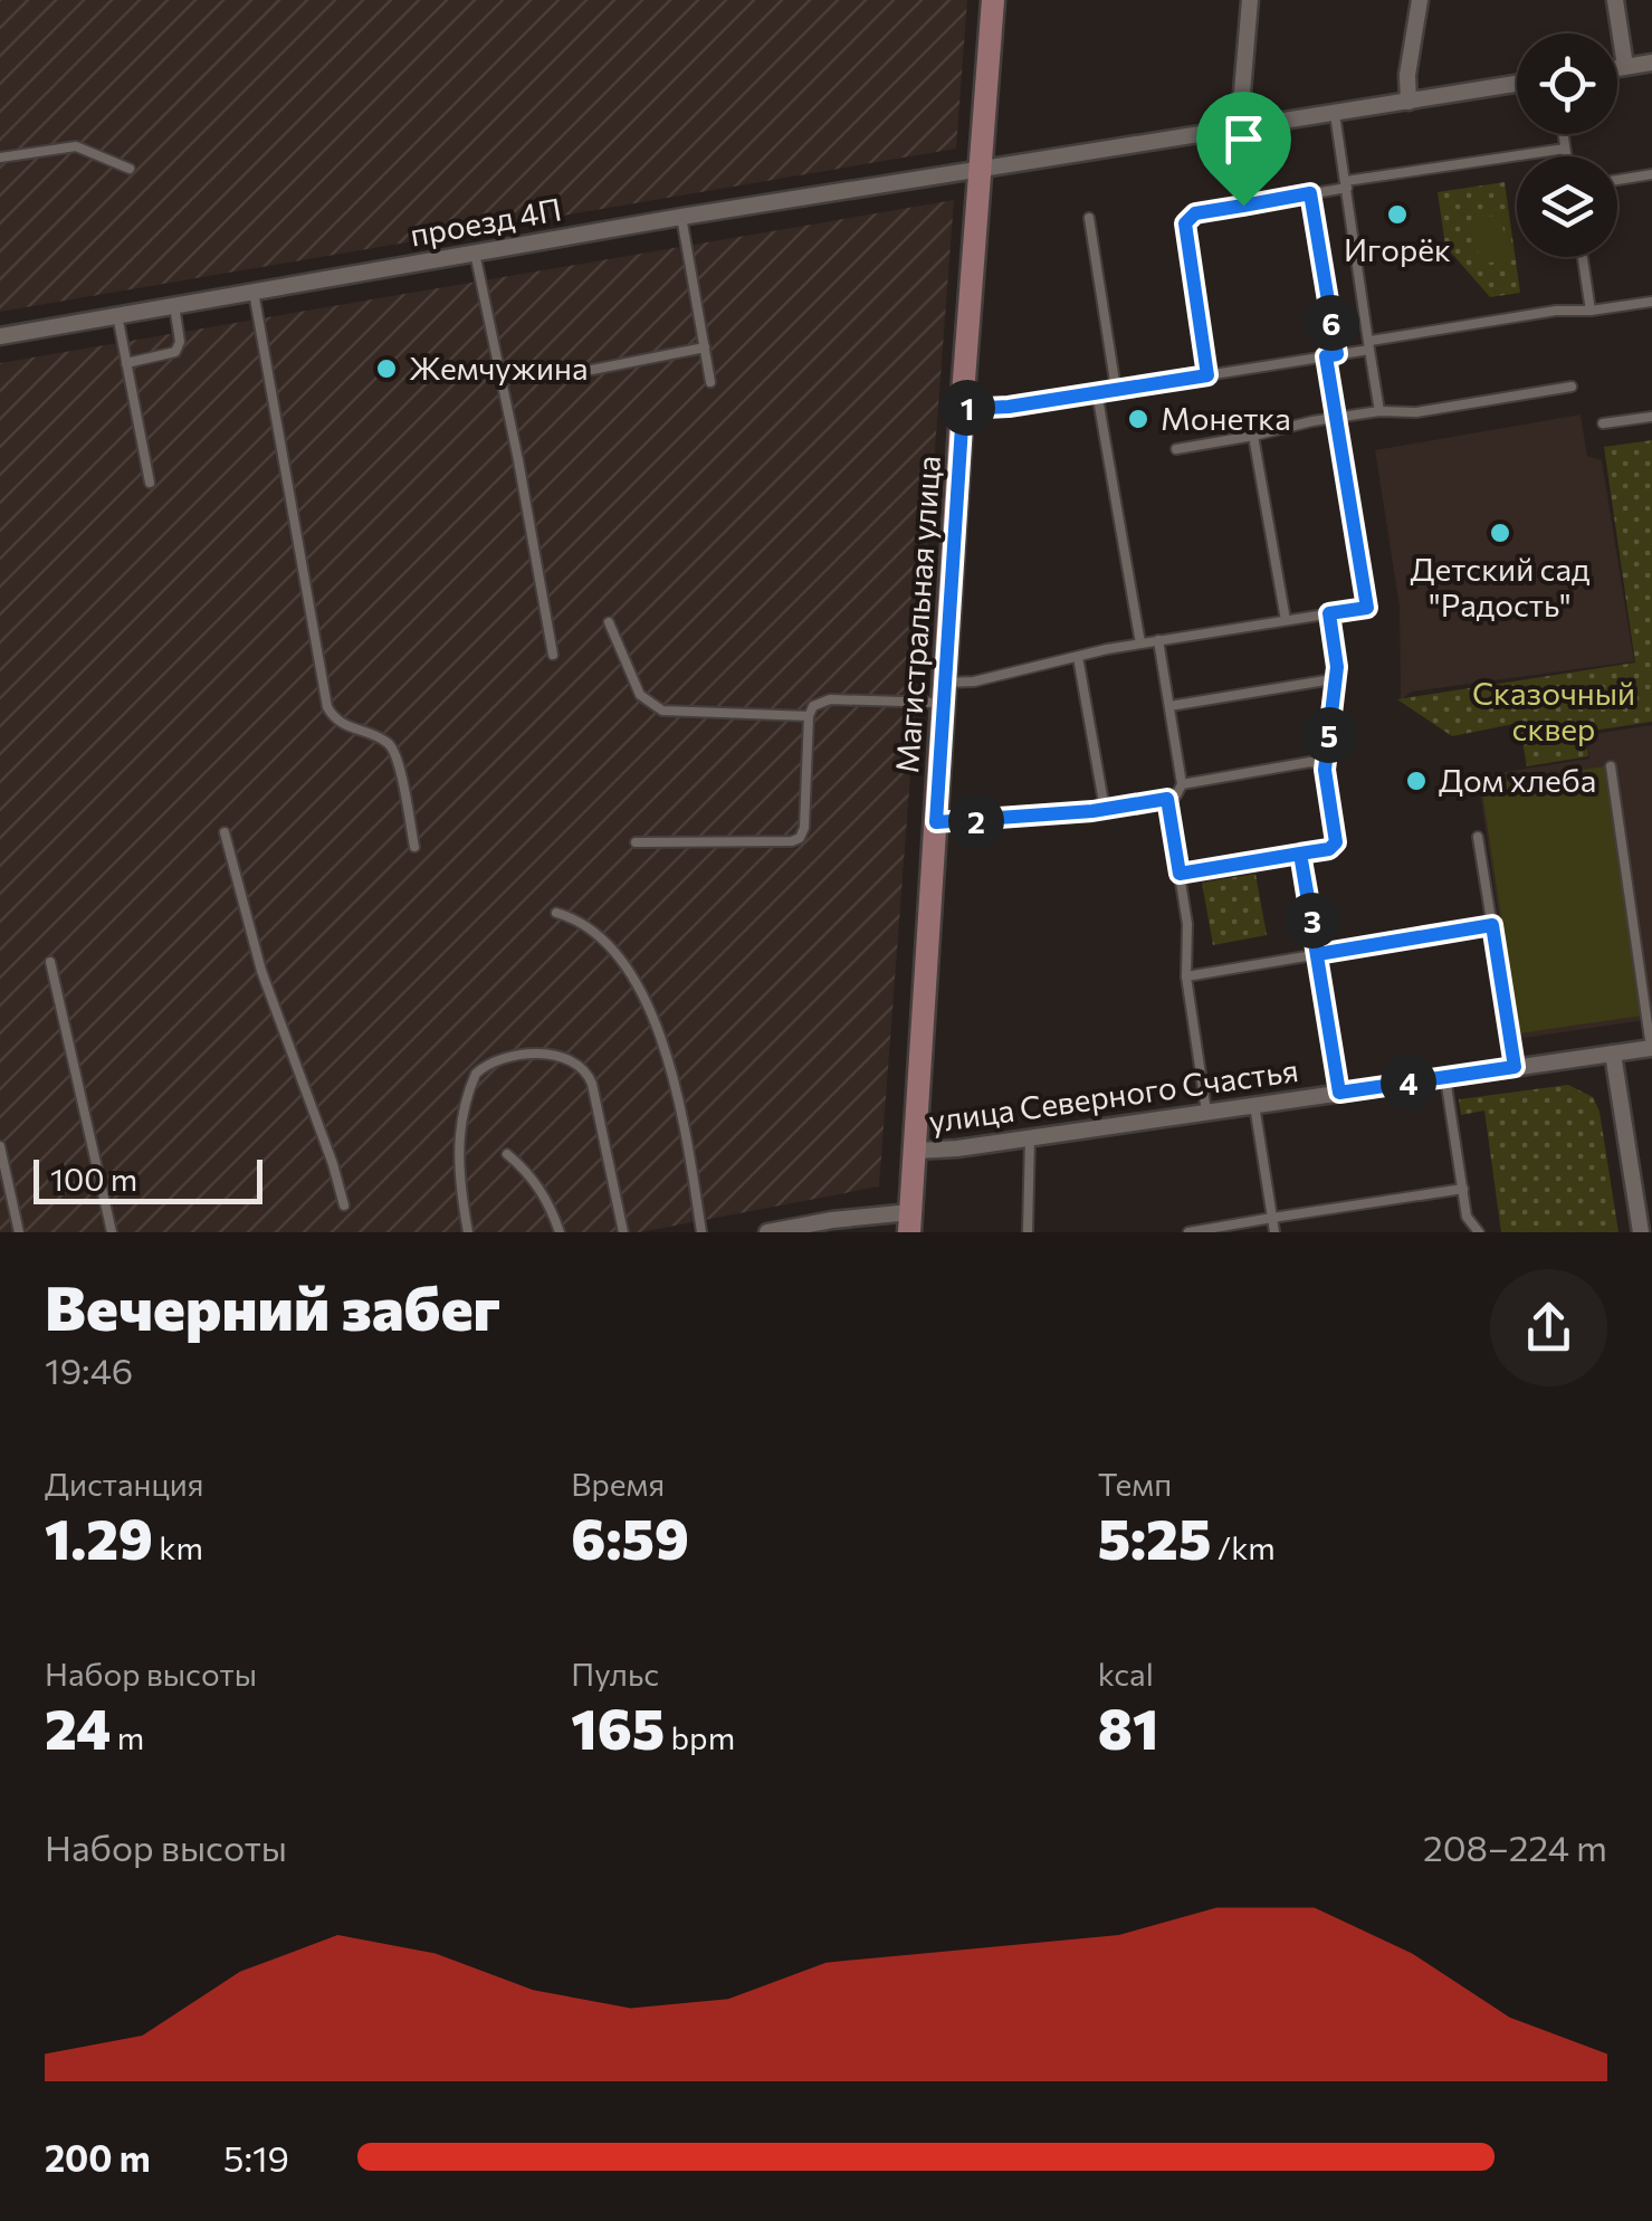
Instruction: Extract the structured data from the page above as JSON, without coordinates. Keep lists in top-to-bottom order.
{
  "streets": {
    "main road": ["Магистральная улица"],
    "street": ["проезд 4П", "улица Северного Счастья"]
  },
  "crossings": [
    ["проезд 4П", "Магистральная улица"],
    ["Магистральная улица", "улица Северного Счастья"]
  ],
  "parks": ["Сказочный сквер"],
  "places": [
    "Игорёк",
    "Жемчужина",
    "Монетка",
    "Детский сад \"Радость\"",
    "Дом хлеба"
  ],
  "scale_bar": "100 m",
  "page": {
    "pins": [
      "6",
      "1",
      "5",
      "2",
      "3",
      "4"
    ],
    "scale": "100 m",
    "heading": ["Вечерний забег", "19:46"],
    "stats": [
      ["Дистанция", "1.29 km"],
      ["Время", "6:59"],
      ["Темп", "5:25 /km"],
      ["Набор высоты", "24 m"],
      ["Пульс", "165 bpm"],
      ["kcal", "81"]
    ],
    "chart": ["Набор высоты", "208–224 m"],
    "list": [
      {
        "name": "200 m",
        "note": "5:19"
      }
    ]
  }
}
